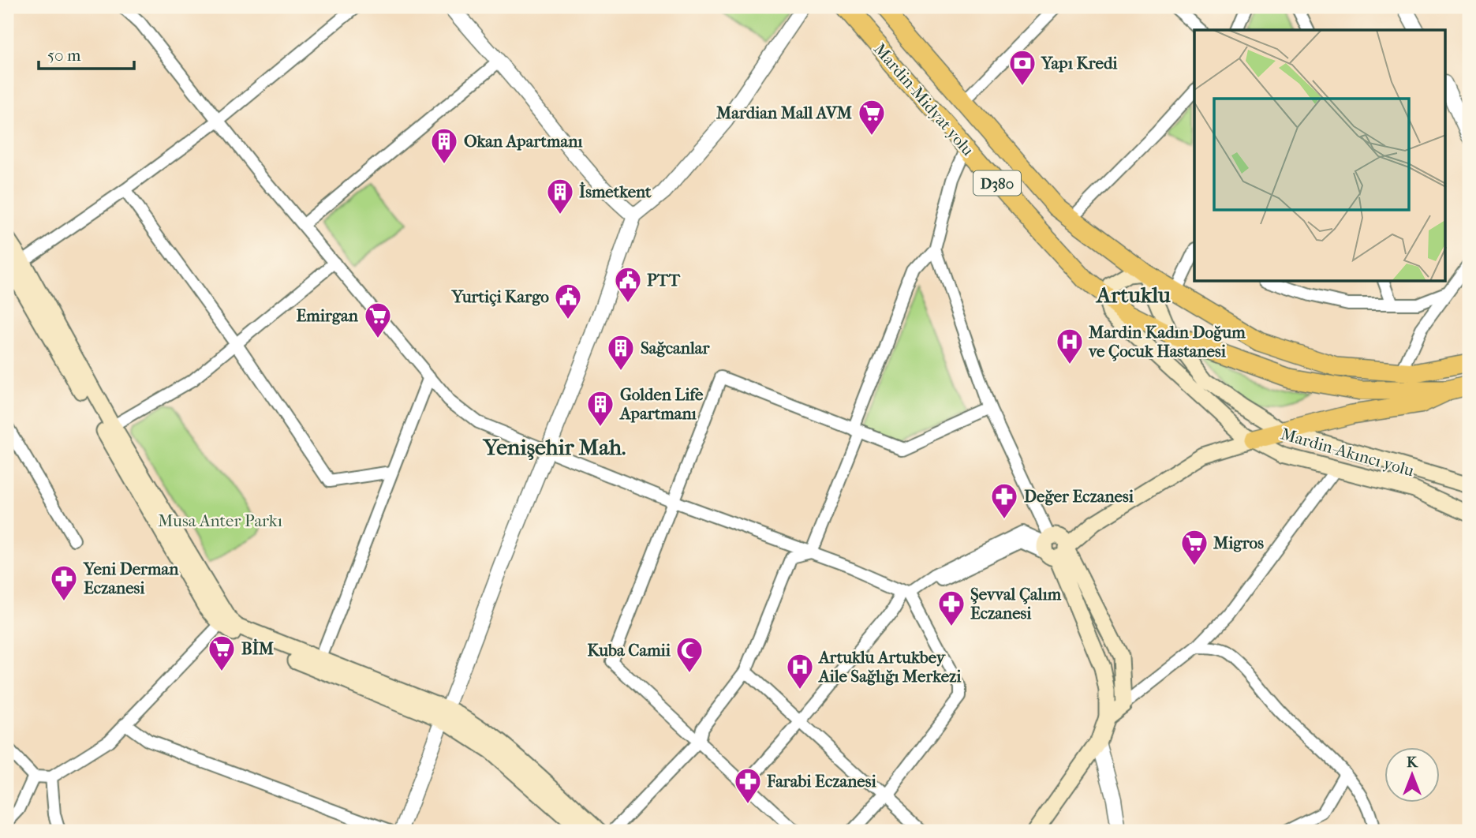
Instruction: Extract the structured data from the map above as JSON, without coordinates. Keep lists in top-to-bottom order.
{
  "streets": {
    "highway": ["Mardin-Midyat yolu", "D380"],
    "main road": ["Mardin-Akıncı yolu"]
  },
  "crossings": [
    ["Mardin-Midyat yolu", "Mardin-Akıncı yolu"]
  ],
  "districts": ["Artuklu", "Yenişehir Mah."],
  "parks": ["Musa Anter Parkı"],
  "places": {
    "bank": ["Yapı Kredi"],
    "supermarket": [
      "Mardian Mall AVM",
      "Emirgan",
      "Migros",
      "BİM"
    ],
    "building": [
      "Okan Apartmanı",
      "İsmetkent",
      "Sağcanlar",
      "Golden Life Apartmanı"
    ],
    "public building": ["PTT", "Yurtiçi Kargo"],
    "hospital": ["Mardin Kadın Doğum ve Çocuk Hastanesi", "Artuklu Artukbey Aile Sağlığı Merkezi"],
    "pharmacy": [
      "Değer Eczanesi",
      "Yeni Derman Eczanesi",
      "Şevval Çalım Eczanesi",
      "Farabi Eczanesi"
    ],
    "mosque": ["Kuba Camii"]
  },
  "scale_bar": "50 m",
  "north": "top"
}
